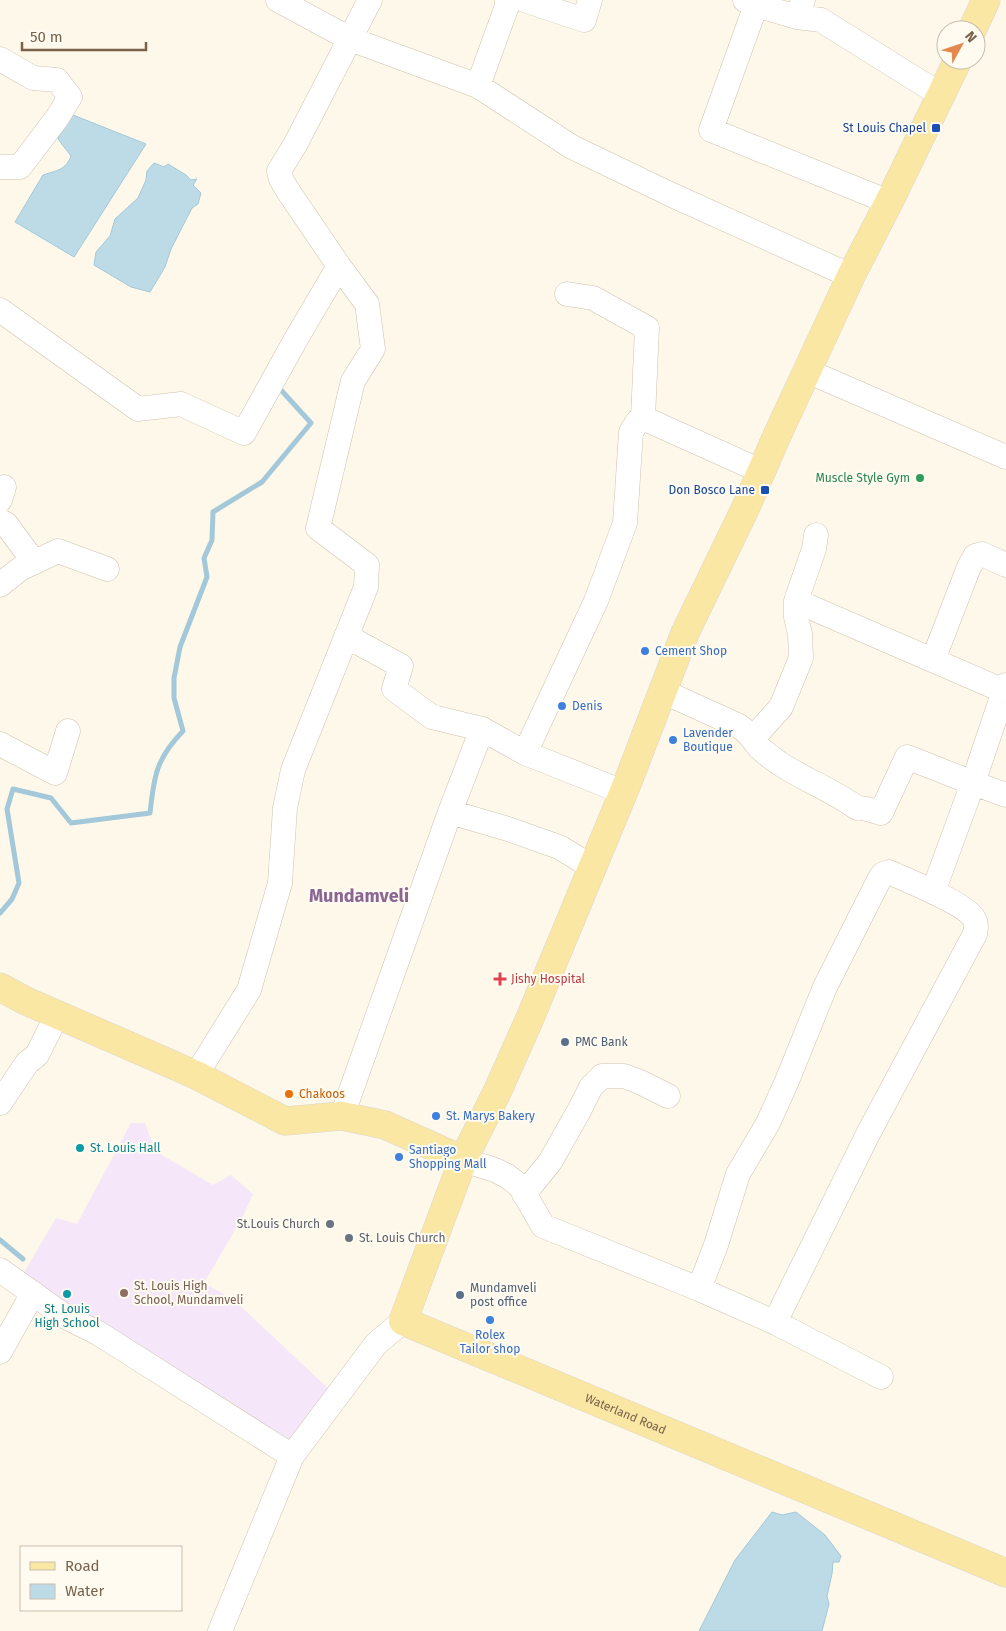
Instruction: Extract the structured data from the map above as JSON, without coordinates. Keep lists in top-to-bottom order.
{
  "streets": {
    "main road": ["Waterland Road"]
  },
  "districts": ["Mundamveli"],
  "places": {
    "transit": ["St Louis Chapel", "Don Bosco Lane"],
    "other": [
      "Muscle Style Gym",
      "Cement Shop",
      "Denis",
      "Lavender Boutique",
      "PMC Bank",
      "Chakoos",
      "St. Marys Bakery",
      "St. Louis Hall",
      "Santiago Shopping Mall",
      "St.Louis Church",
      "St. Louis Church",
      "St. Louis High School, Mundamveli",
      "St. Louis High School",
      "Mundamveli post office",
      "Rolex Tailor shop"
    ],
    "health": ["Jishy Hospital"]
  },
  "legend": ["Road", "Water"],
  "scale_bar": "50 m",
  "north": "top right"
}
